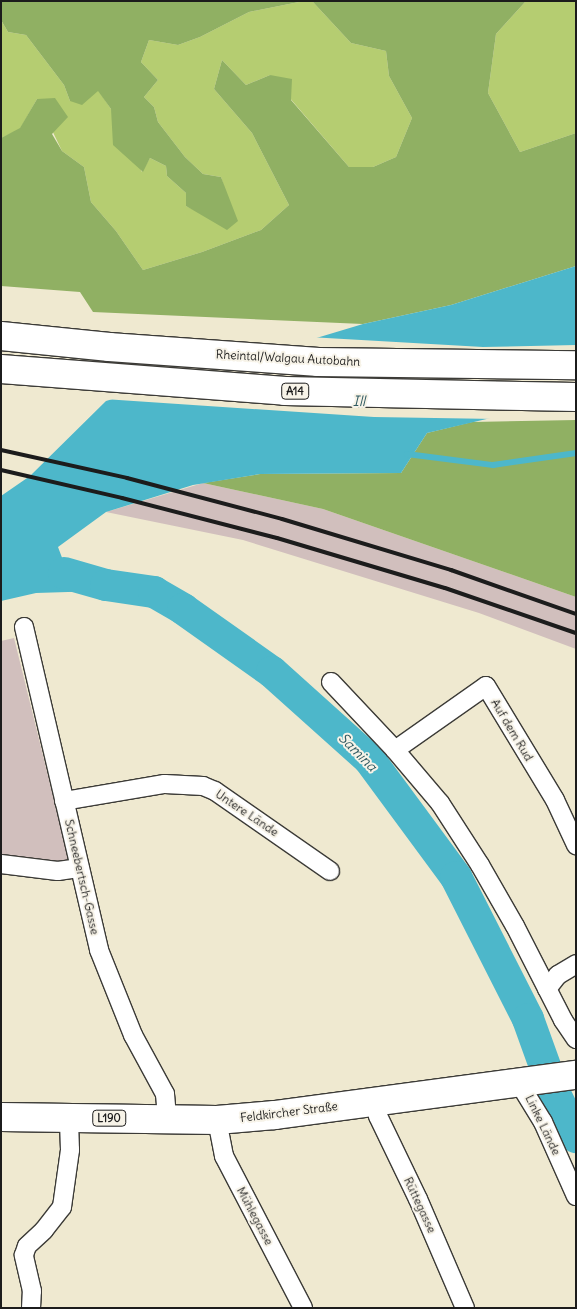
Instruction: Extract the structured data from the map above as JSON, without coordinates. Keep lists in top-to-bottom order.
{
  "streets": {
    "main road": [
      "Rheintal/Walgau Autobahn",
      "A14",
      "Feldkircher Straße",
      "L190"
    ],
    "street": [
      "Auf dem Rud",
      "Untere Lände",
      "Schneebertsch-Gasse",
      "Linke Lände",
      "Rüttegasse",
      "Mühlegasse"
    ]
  },
  "crossings": [
    ["Untere Lände", "Schneebertsch-Gasse"],
    ["Schneebertsch-Gasse", "Feldkircher Straße"],
    ["Feldkircher Straße", "Linke Lände"],
    ["Feldkircher Straße", "Rüttegasse"],
    ["Feldkircher Straße", "Mühlegasse"]
  ],
  "water": ["Ill", "Samina"]
}
